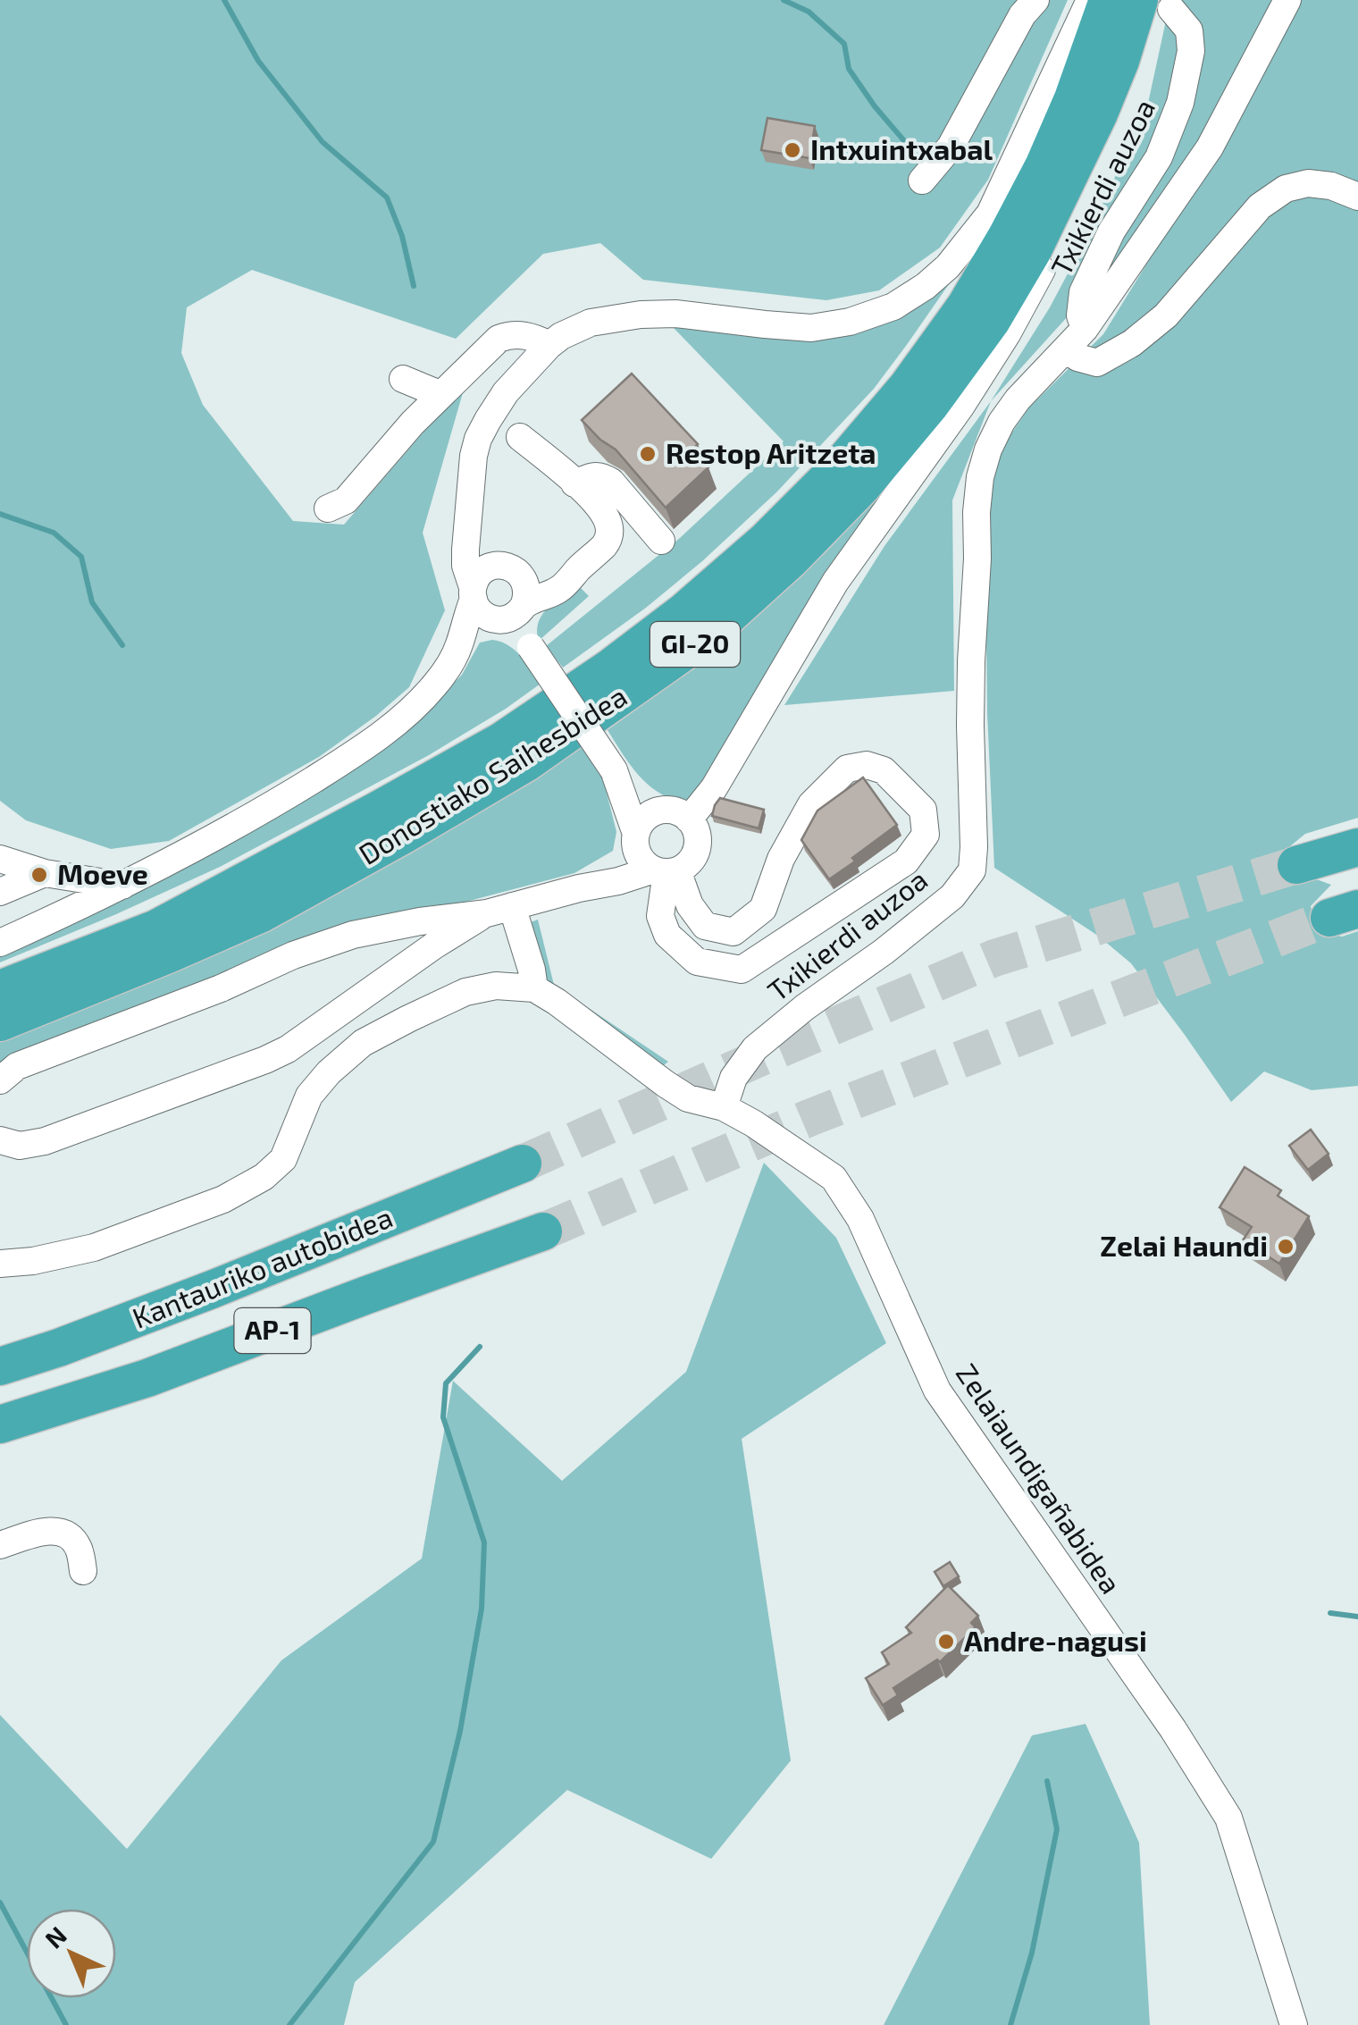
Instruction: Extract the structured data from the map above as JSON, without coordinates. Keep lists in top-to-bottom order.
{
  "streets": {
    "highway": [
      "GI-20",
      "Donostiako Saihesbidea",
      "Kantauriko autobidea",
      "AP-1"
    ],
    "street": ["Txikierdi auzoa", "Zelaiaundigañabidea"]
  },
  "crossings": [
    ["Txikierdi auzoa", "Donostiako Saihesbidea"],
    ["Txikierdi auzoa", "Zelaiaundigañabidea"]
  ],
  "places": [
    "Intxuintxabal",
    "Restop Aritzeta",
    "Moeve",
    "Zelai Haundi",
    "Andre-nagusi"
  ],
  "north": "top left"
}
